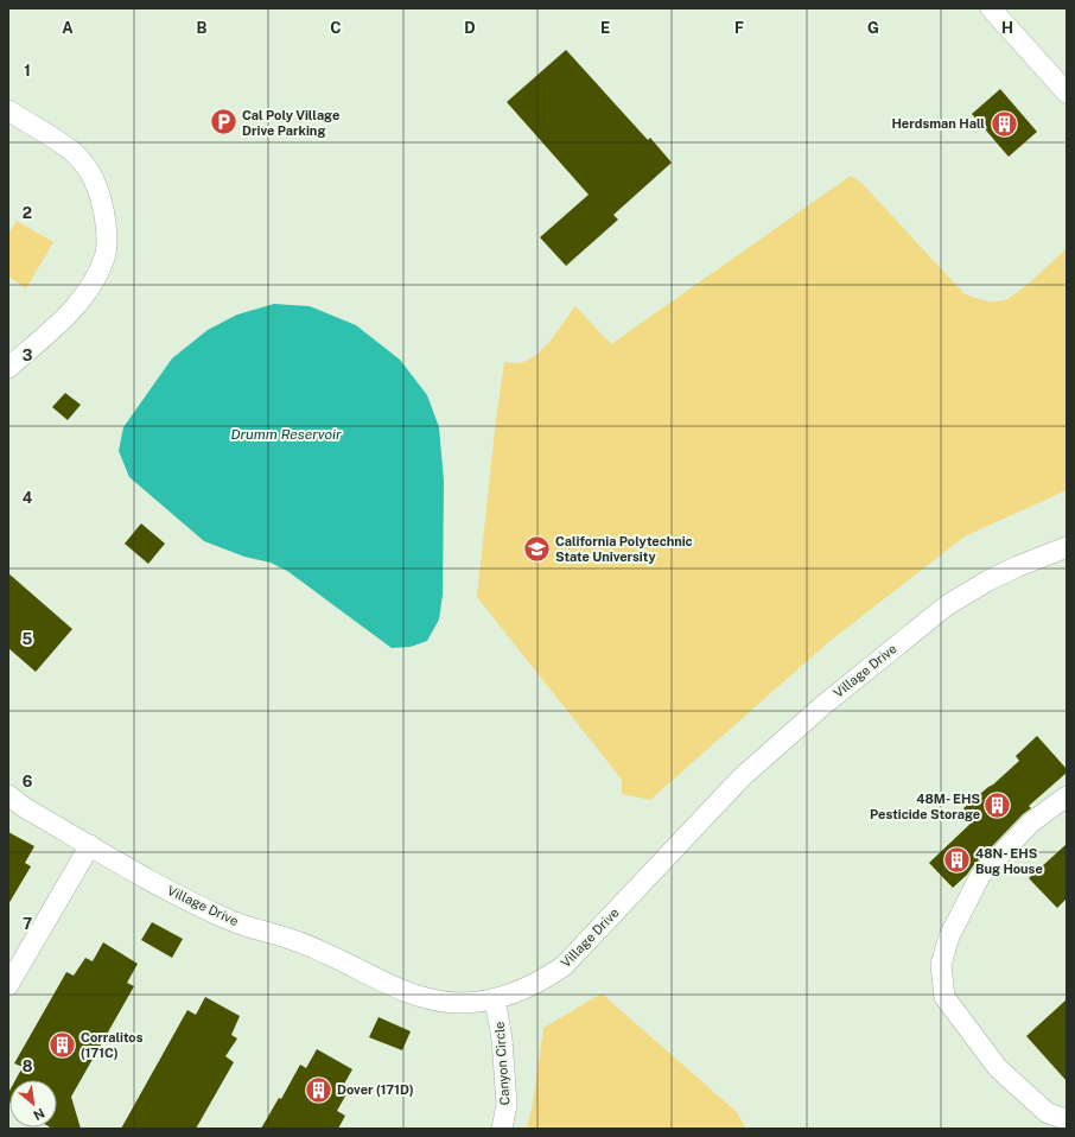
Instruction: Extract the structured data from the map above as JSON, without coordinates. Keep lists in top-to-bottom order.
{
  "streets": {
    "street": ["Village Drive", "Canyon Circle"]
  },
  "crossings": [
    ["Village Drive", "Canyon Circle"]
  ],
  "water": ["Drumm Reservoir"],
  "places": {
    "parking": ["Cal Poly Village Drive Parking"],
    "building": [
      "Herdsman Hall",
      "48M- EHS Pesticide Storage",
      "48N- EHS Bug House",
      "Corralitos (171C)",
      "Dover (171D)"
    ],
    "school or university": ["California Polytechnic State University"]
  },
  "north": "bottom right",
  "grid": {
    "columns": [
      "A",
      "B",
      "C",
      "D",
      "E",
      "F",
      "G",
      "H"
    ],
    "rows": [
      "1",
      "2",
      "3",
      "4",
      "5",
      "6",
      "7",
      "8"
    ]
  }
}
